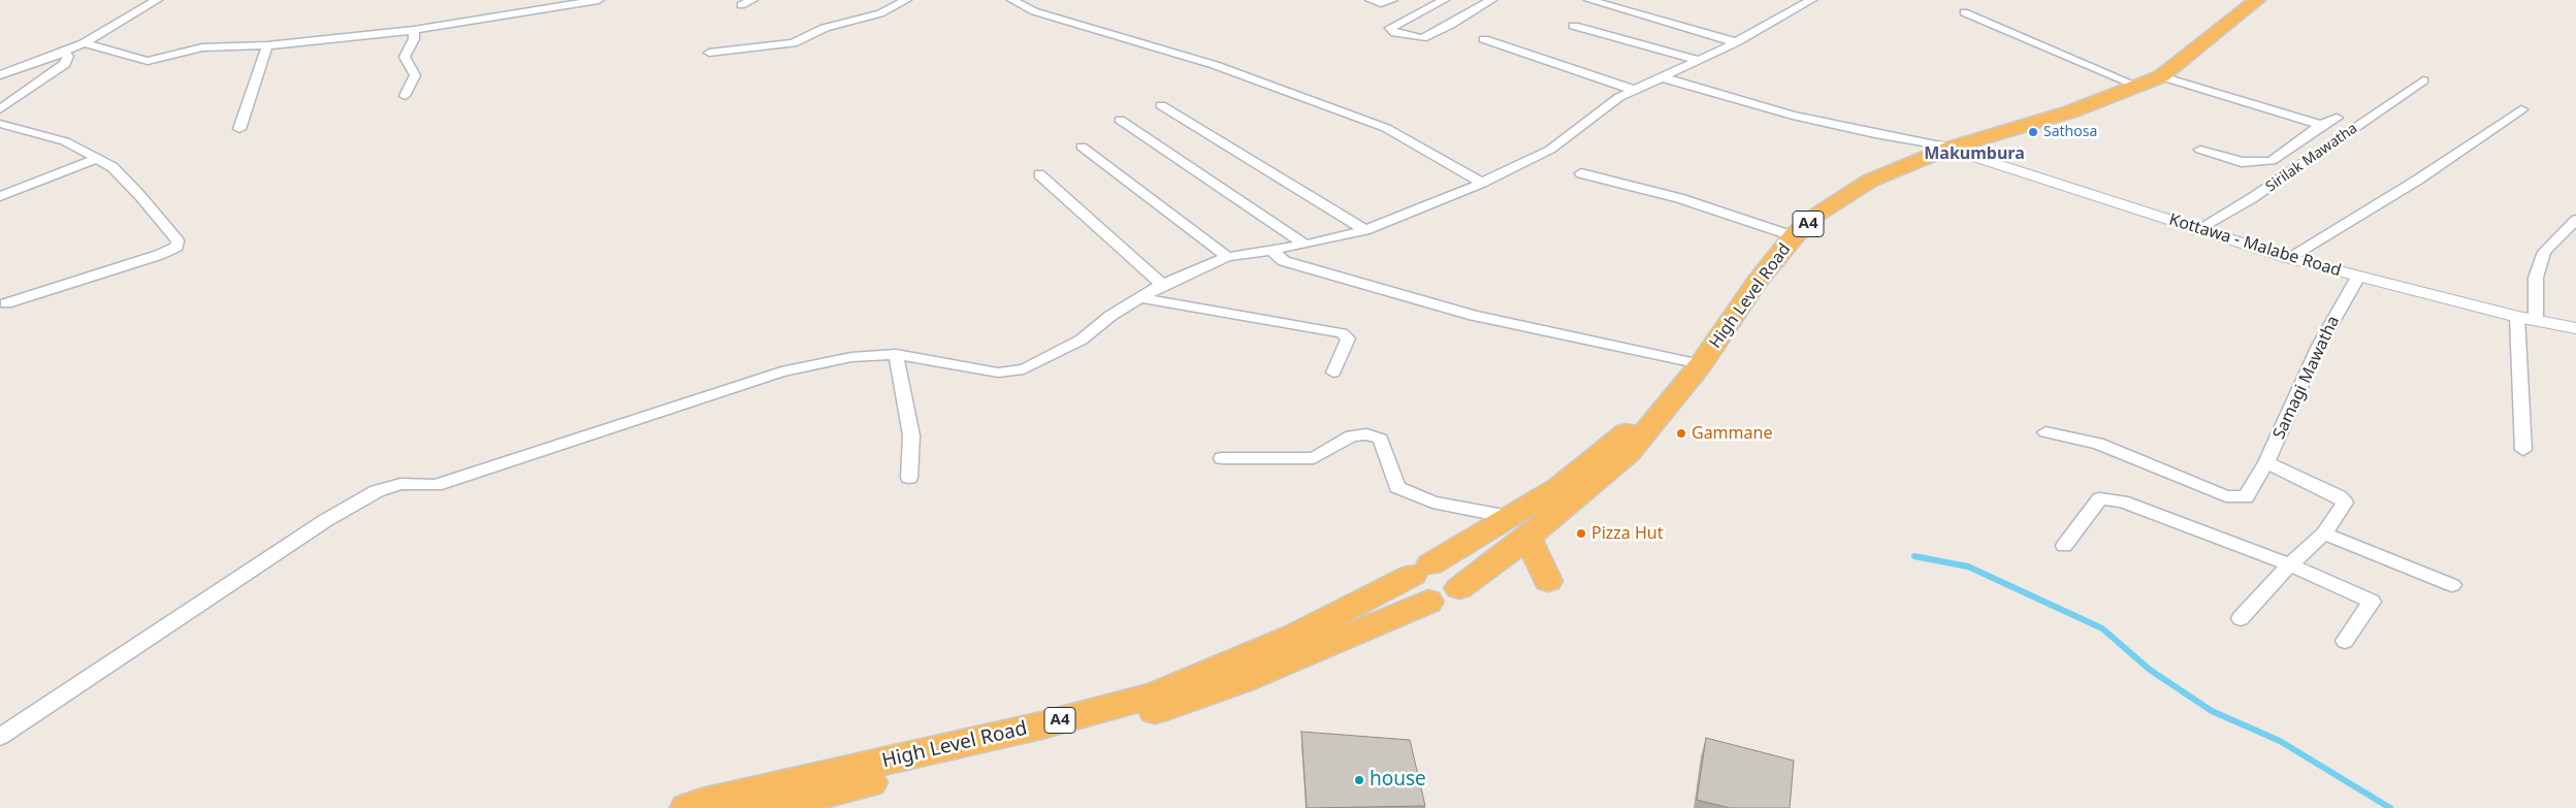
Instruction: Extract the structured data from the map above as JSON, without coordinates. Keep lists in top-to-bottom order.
{
  "streets": {
    "highway": ["A4", "High Level Road"],
    "street": ["Sirilak Mawatha", "Kottawa - Malabe Road", "Samagi Mawatha"]
  },
  "crossings": [
    ["Sirilak Mawatha", "Kottawa - Malabe Road"],
    ["Kottawa - Malabe Road", "High Level Road"],
    ["Kottawa - Malabe Road", "Samagi Mawatha"]
  ],
  "districts": ["Makumbura"],
  "places": [
    "Sathosa",
    "Gammane",
    "Pizza Hut",
    "house"
  ]
}
